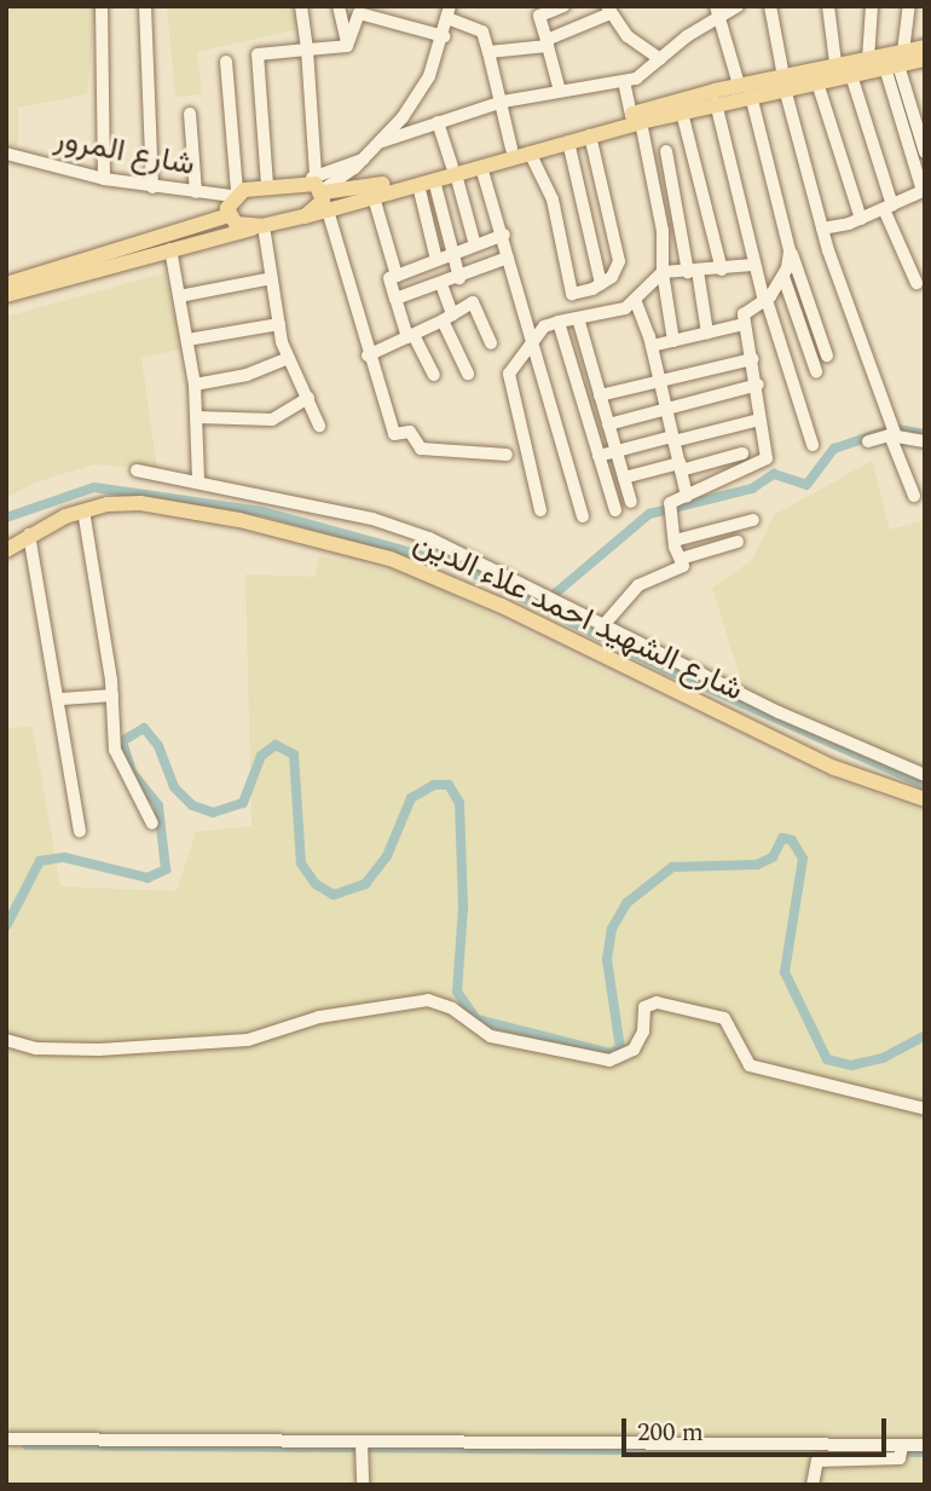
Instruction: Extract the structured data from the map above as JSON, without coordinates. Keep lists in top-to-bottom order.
{
  "streets": {
    "main road": ["شارع الشهيد احمد علاء الدين"],
    "street": ["شارع المرور"]
  },
  "scale_bar": "200 m"
}
